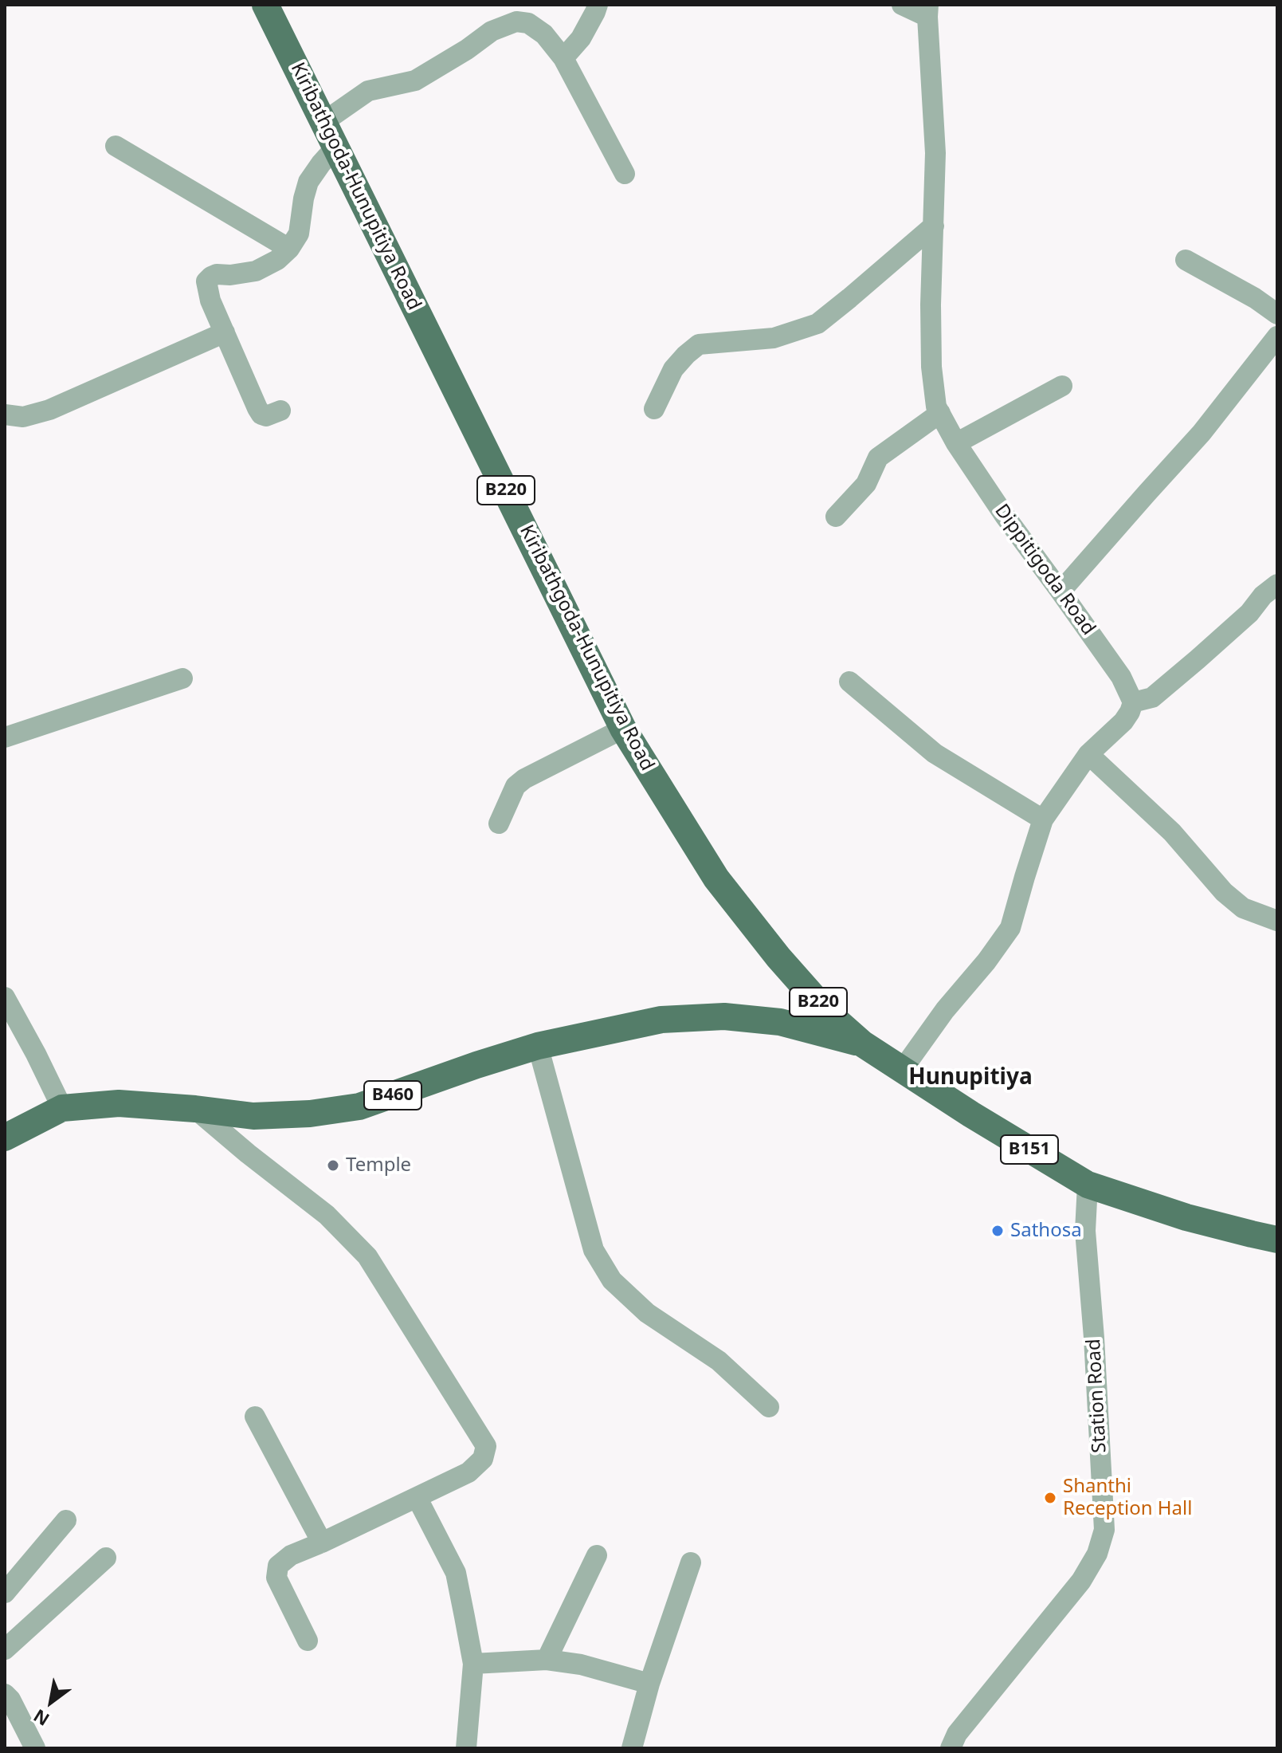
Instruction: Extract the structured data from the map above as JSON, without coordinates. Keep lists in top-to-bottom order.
{
  "streets": {
    "main road": [
      "Kiribathgoda-Hunupitiya Road",
      "B220",
      "B460",
      "B151"
    ],
    "street": ["Dippitigoda Road", "Station Road"]
  },
  "crossings": [
    ["Kiribathgoda-Hunupitiya Road", "B460"],
    ["Kiribathgoda-Hunupitiya Road", "Station Road"]
  ],
  "districts": ["Hunupitiya"],
  "places": ["Temple", "Sathosa", "Shanthi Reception Hall"],
  "north": "bottom left"
}
